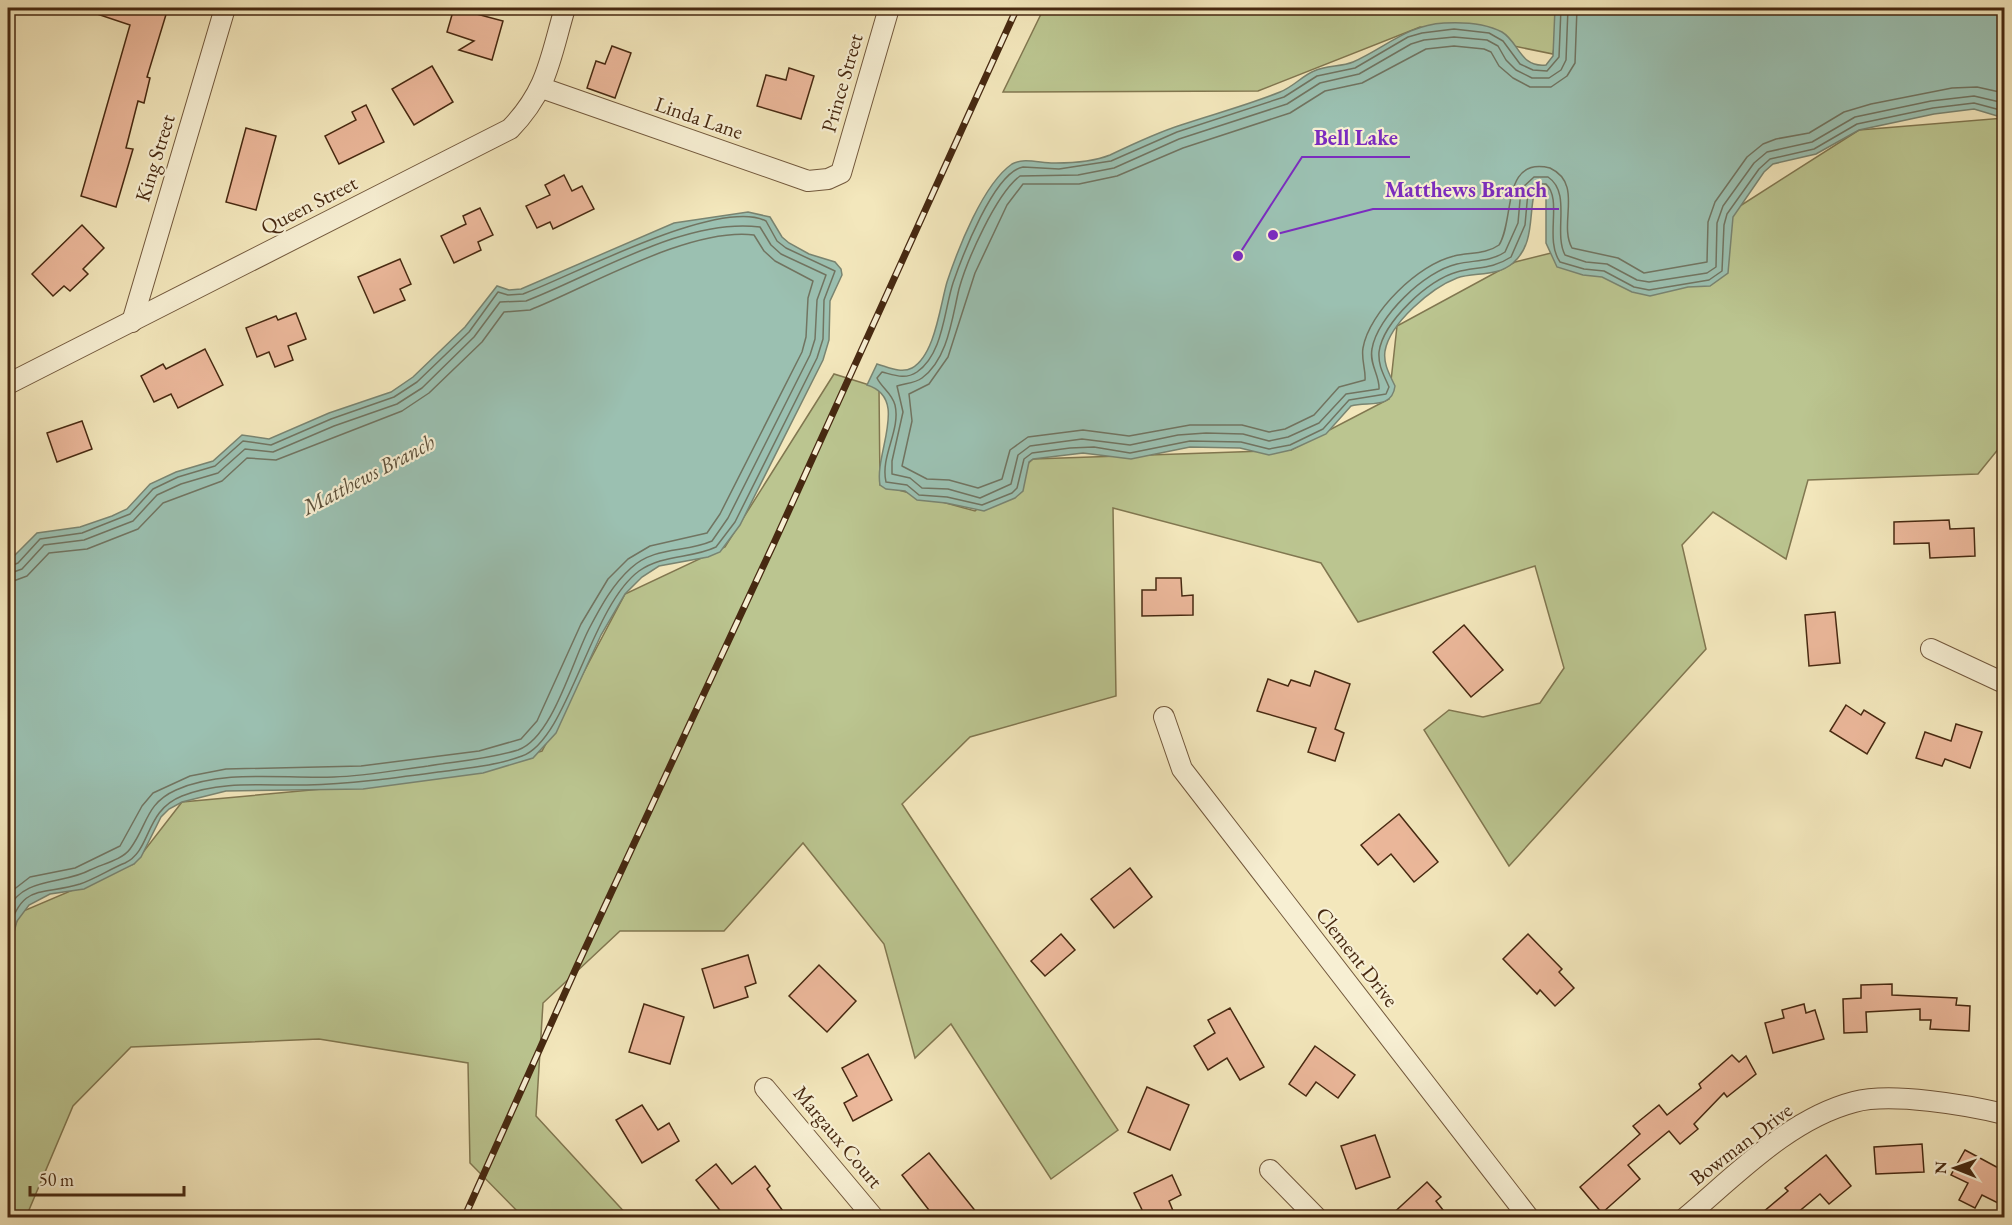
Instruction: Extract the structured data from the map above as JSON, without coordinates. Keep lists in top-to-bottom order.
{
  "streets": {
    "street": [
      "Prince Street",
      "Linda Lane",
      "King Street",
      "Queen Street",
      "Clement Drive",
      "Margaux Court",
      "Bowman Drive"
    ]
  },
  "crossings": [
    ["Prince Street", "Linda Lane"],
    ["Linda Lane", "Queen Street"],
    ["King Street", "Queen Street"]
  ],
  "water": ["Matthews Branch"],
  "places": ["Matthews Branch", "Bell Lake"],
  "scale_bar": "50 m",
  "north": "left"
}
